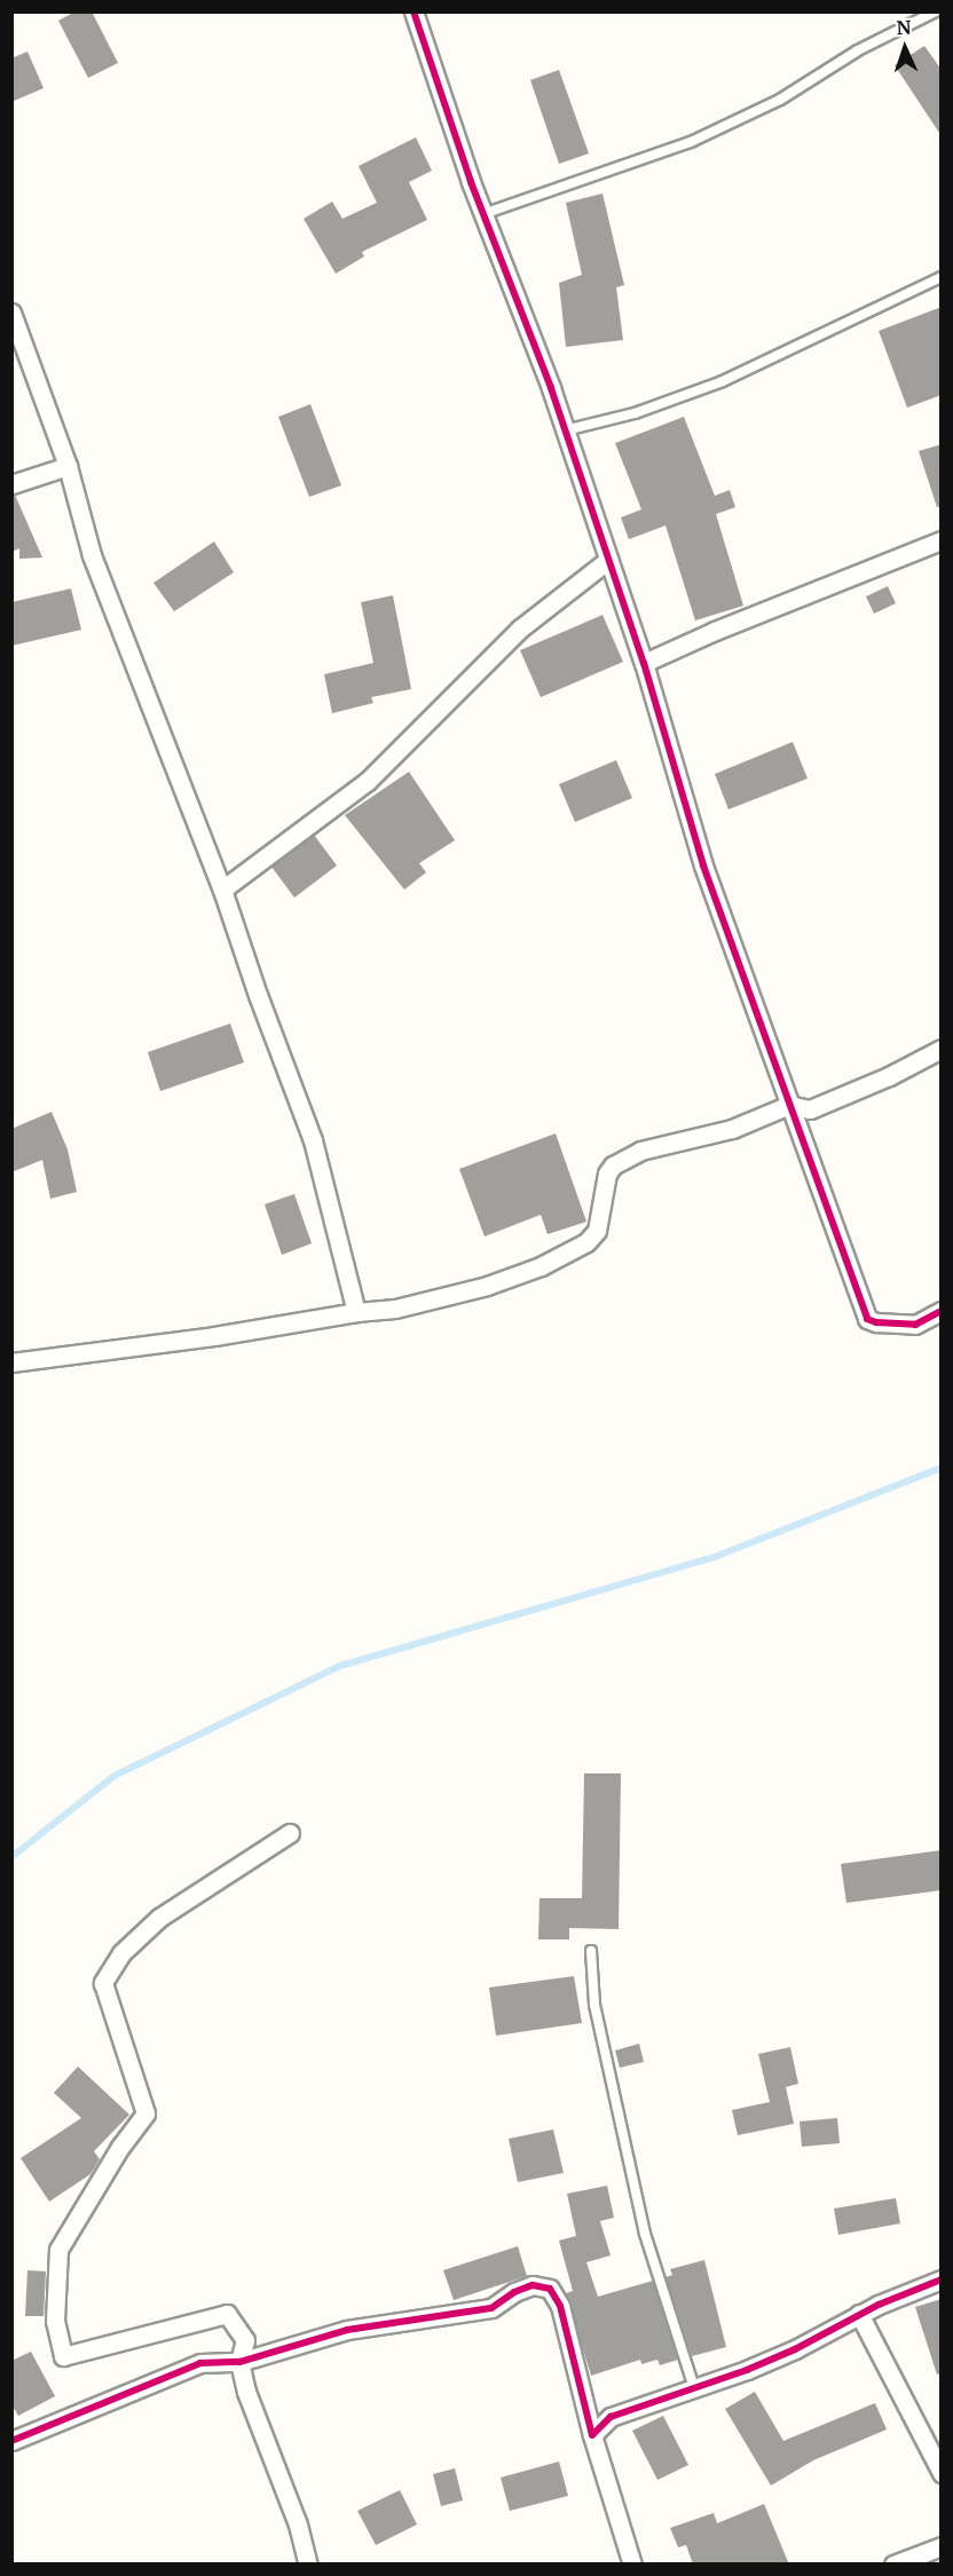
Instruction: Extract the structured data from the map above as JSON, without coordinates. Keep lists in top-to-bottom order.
{
  "north": "top"
}
